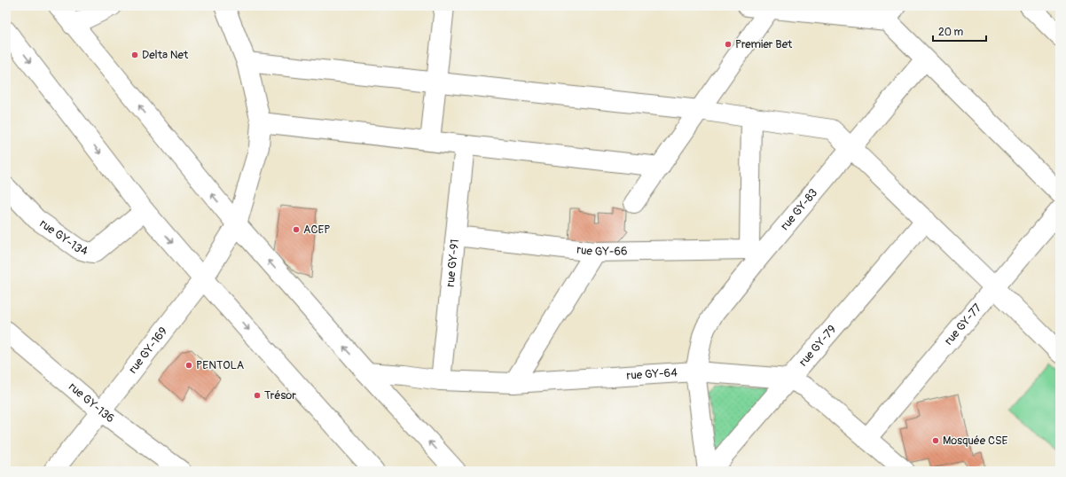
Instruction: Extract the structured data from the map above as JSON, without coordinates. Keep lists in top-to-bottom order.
{
  "streets": {
    "street": [
      "rue GY-83",
      "rue GY-134",
      "rue GY-66",
      "rue GY-91",
      "rue GY-77",
      "rue GY-79",
      "rue GY-169",
      "rue GY-64",
      "rue GY-136"
    ]
  },
  "crossings": [
    ["rue GY-83", "rue GY-66"],
    ["rue GY-83", "rue GY-64"],
    ["rue GY-66", "rue GY-91"],
    ["rue GY-91", "rue GY-64"],
    ["rue GY-77", "rue GY-64"],
    ["rue GY-79", "rue GY-64"],
    ["rue GY-169", "rue GY-136"]
  ],
  "places": [
    "Premier Bet",
    "Delta Net",
    "ACEP",
    "PENTOLA",
    "Trésor",
    "Mosquée CSE"
  ],
  "scale_bar": "20 m"
}
